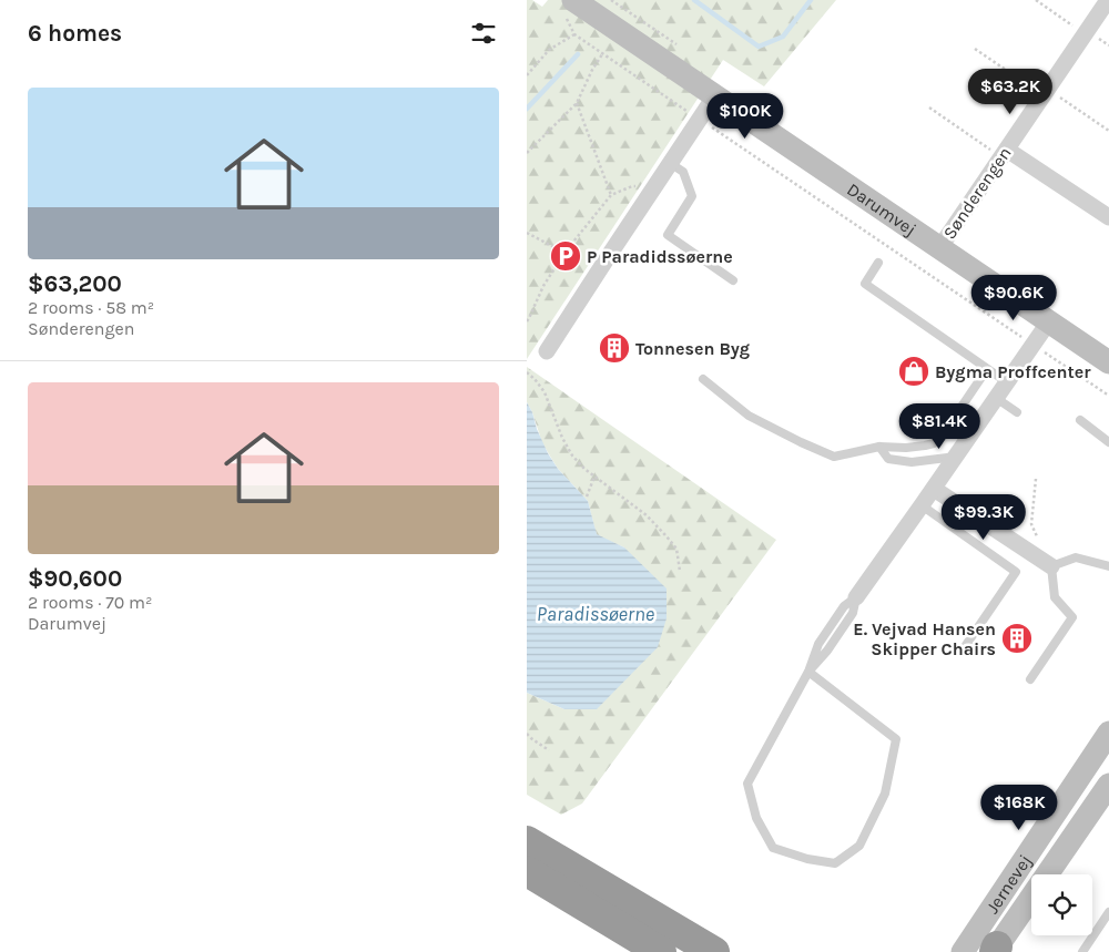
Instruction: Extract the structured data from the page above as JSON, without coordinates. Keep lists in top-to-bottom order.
{
  "streets": {
    "street": ["Sønderengen", "Darumvej", "Jernevej"]
  },
  "crossings": [
    ["Sønderengen", "Darumvej"]
  ],
  "water": ["Paradissøerne"],
  "places": {
    "parking": ["P Paradidssøerne"],
    "building": ["Tonnesen Byg", "E. Vejvad Hansen Skipper Chairs"],
    "shop": ["Bygma Proffcenter"]
  },
  "page": {
    "heading": "6 homes",
    "list": [
      {
        "name": "$63,200",
        "note": "2 rooms · 58 m² · Sønderengen"
      },
      {
        "name": "$90,600",
        "note": "2 rooms · 70 m² · Darumvej"
      }
    ],
    "price": [
      "$63.2K",
      "$100K",
      "$90.6K",
      "$81.4K",
      "$99.3K",
      "$168K"
    ]
  }
}
